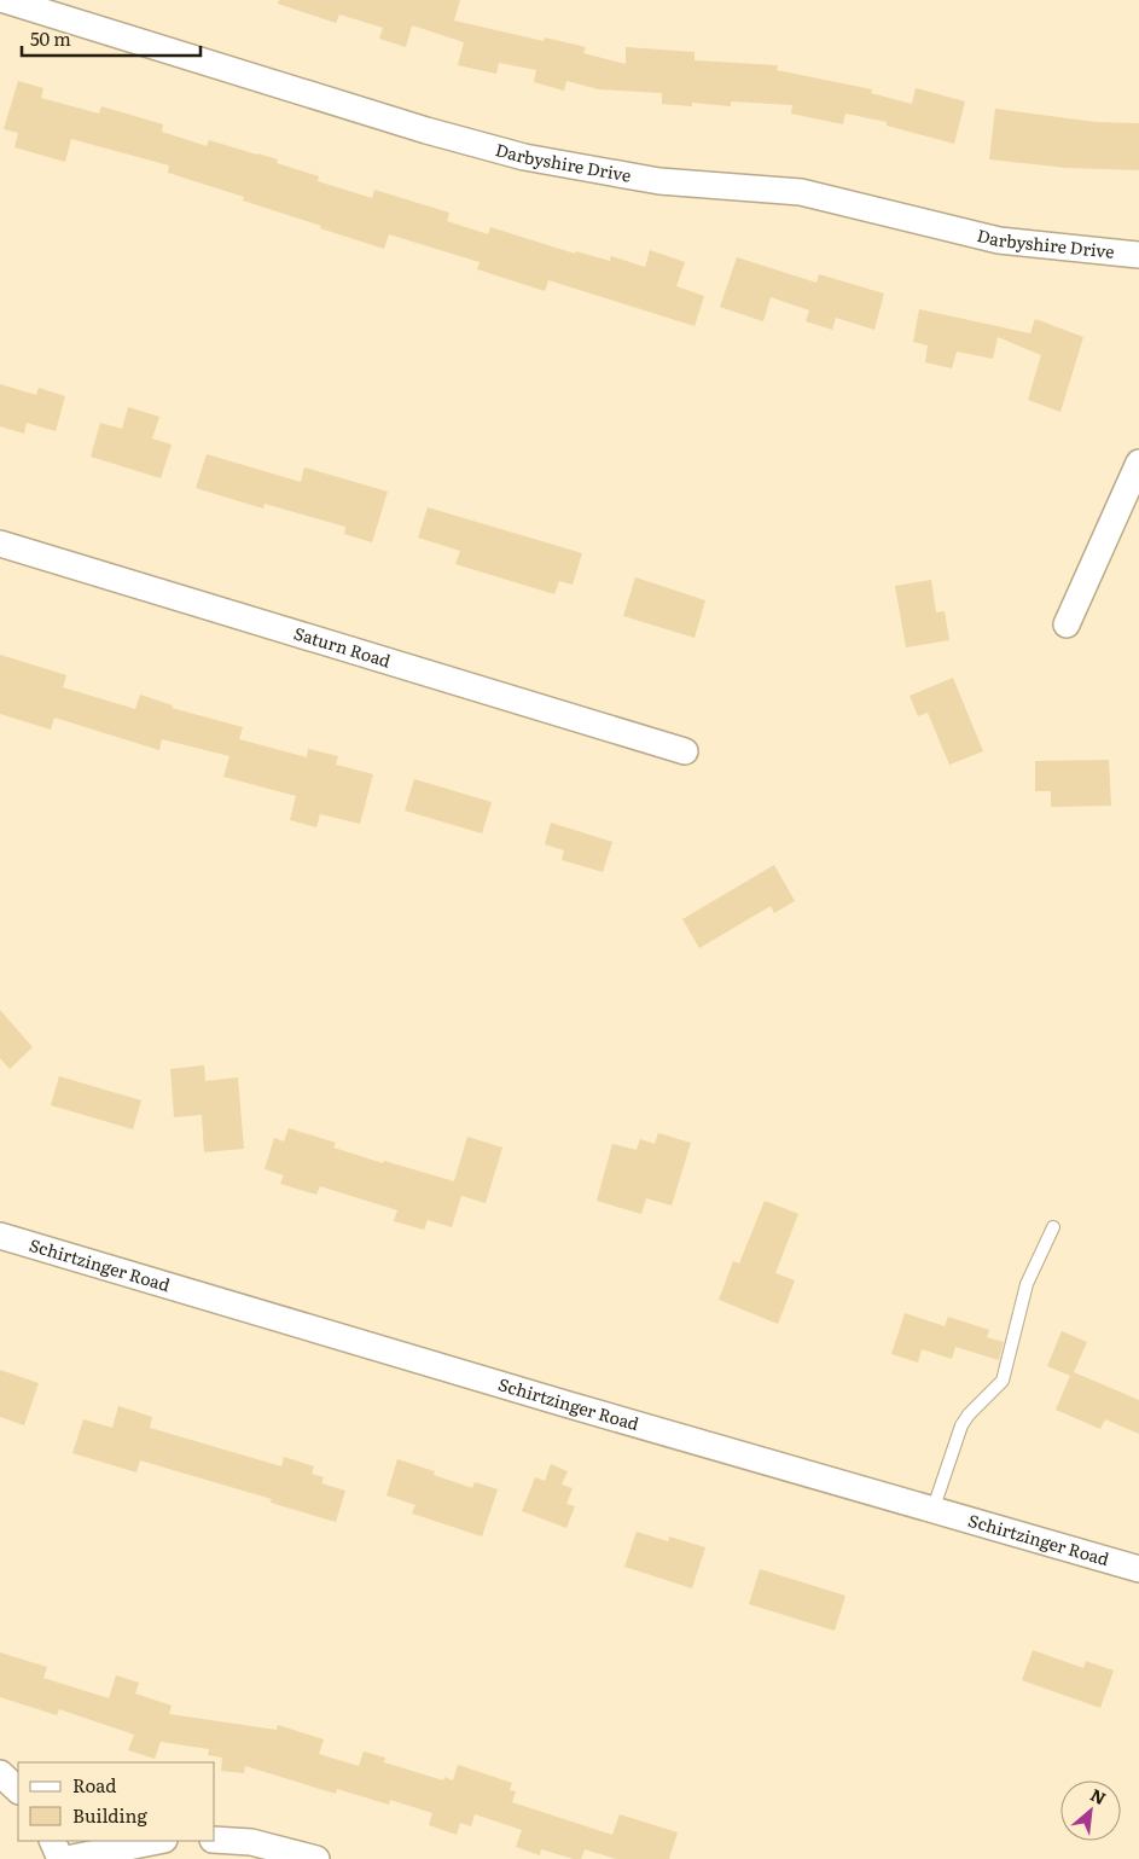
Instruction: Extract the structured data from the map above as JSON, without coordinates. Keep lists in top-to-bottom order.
{
  "streets": {
    "street": ["Darbyshire Drive", "Saturn Road", "Schirtzinger Road"]
  },
  "legend": ["Road", "Building"],
  "scale_bar": "50 m",
  "north": "top right"
}
